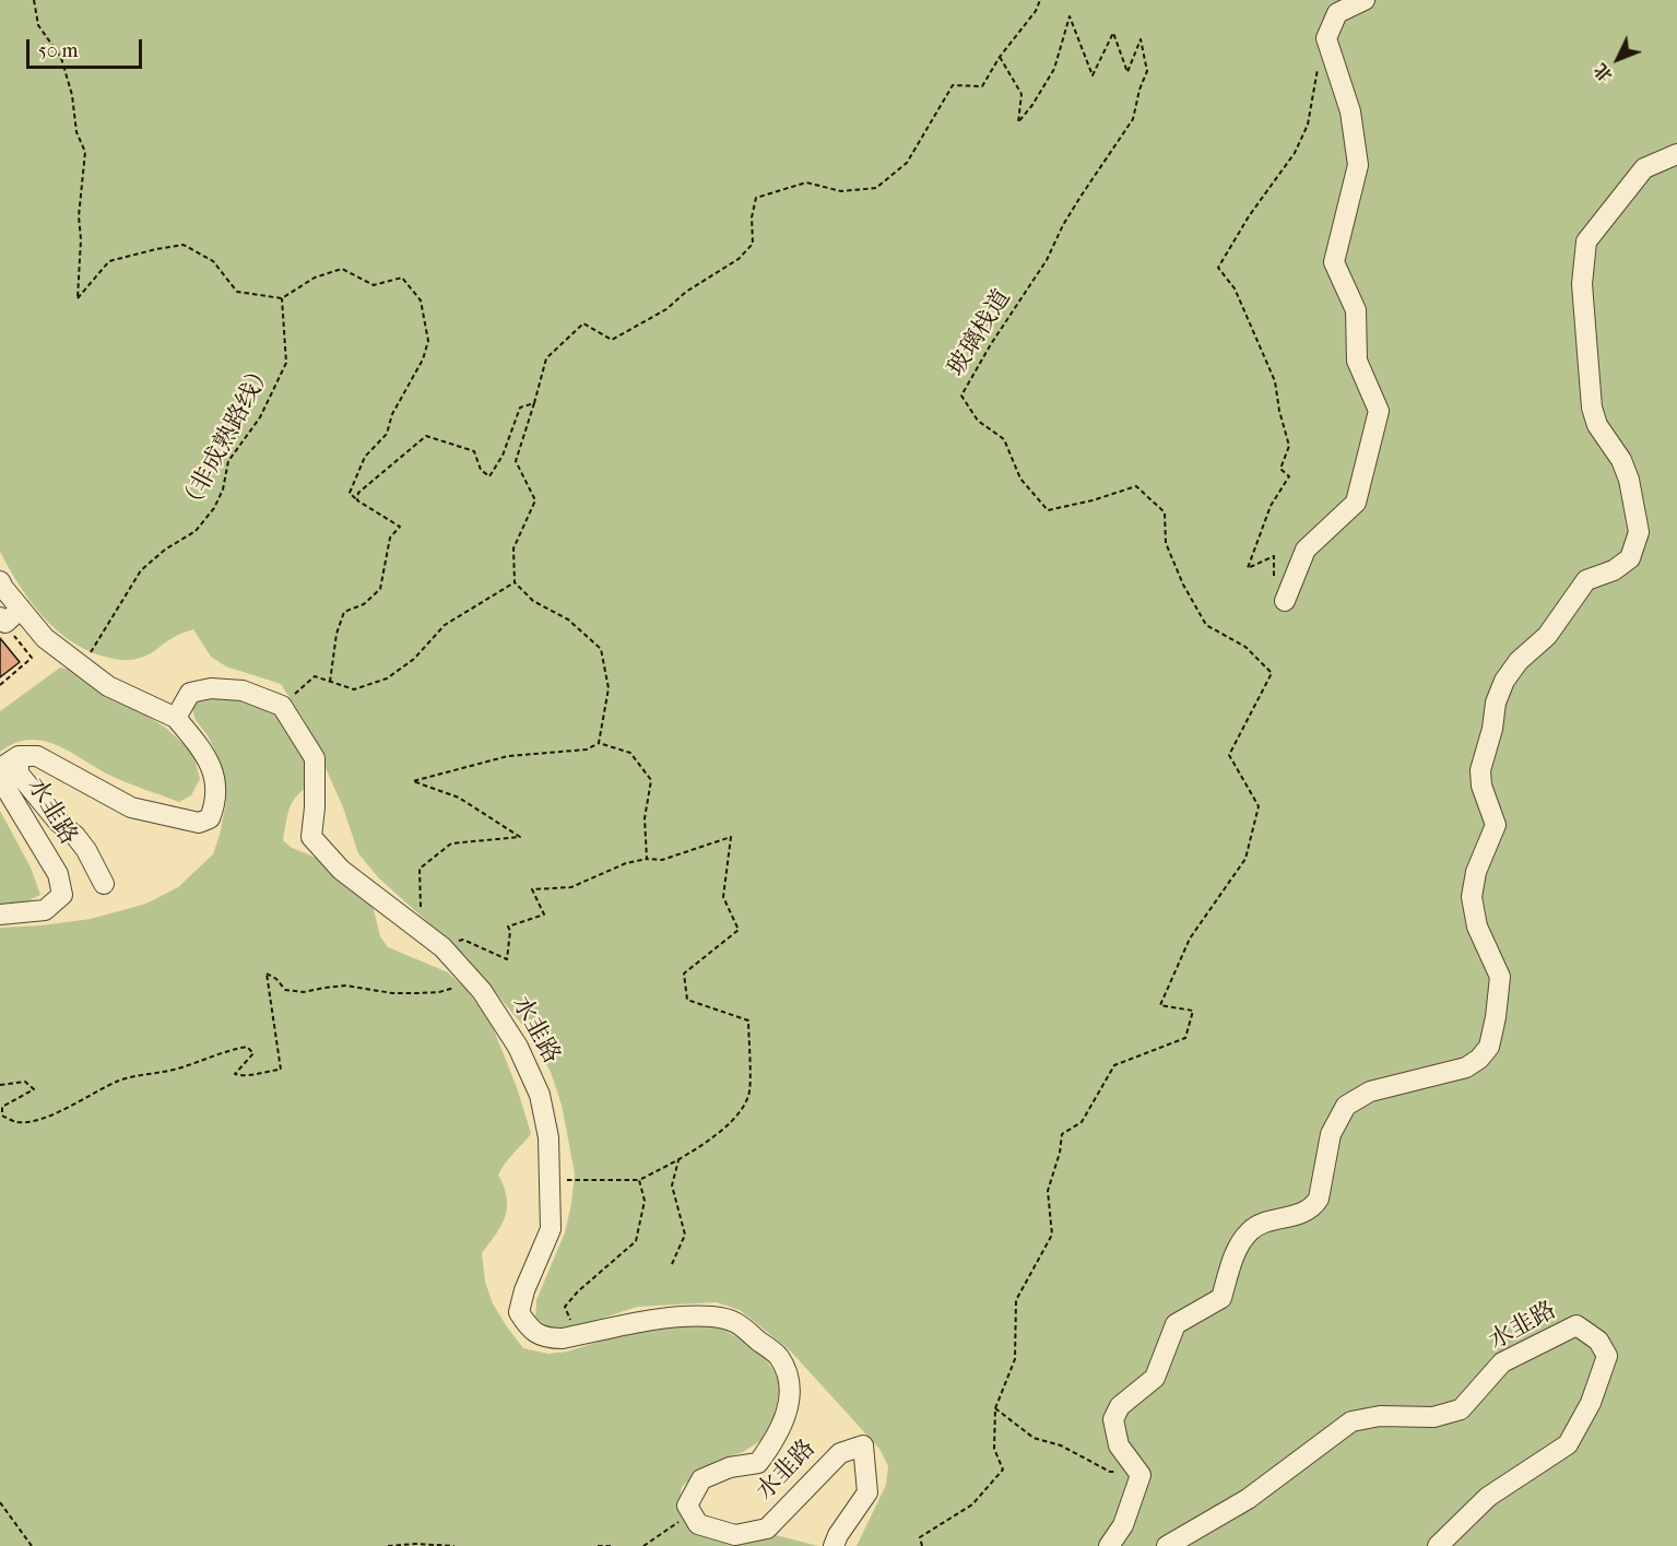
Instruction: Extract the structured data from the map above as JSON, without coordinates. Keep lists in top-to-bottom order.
{
  "streets": {
    "street": ["水韭路"],
    "path": ["玻璃栈道", "（非成熟路线）"]
  },
  "scale_bar": "50 m",
  "north": "bottom left"
}
